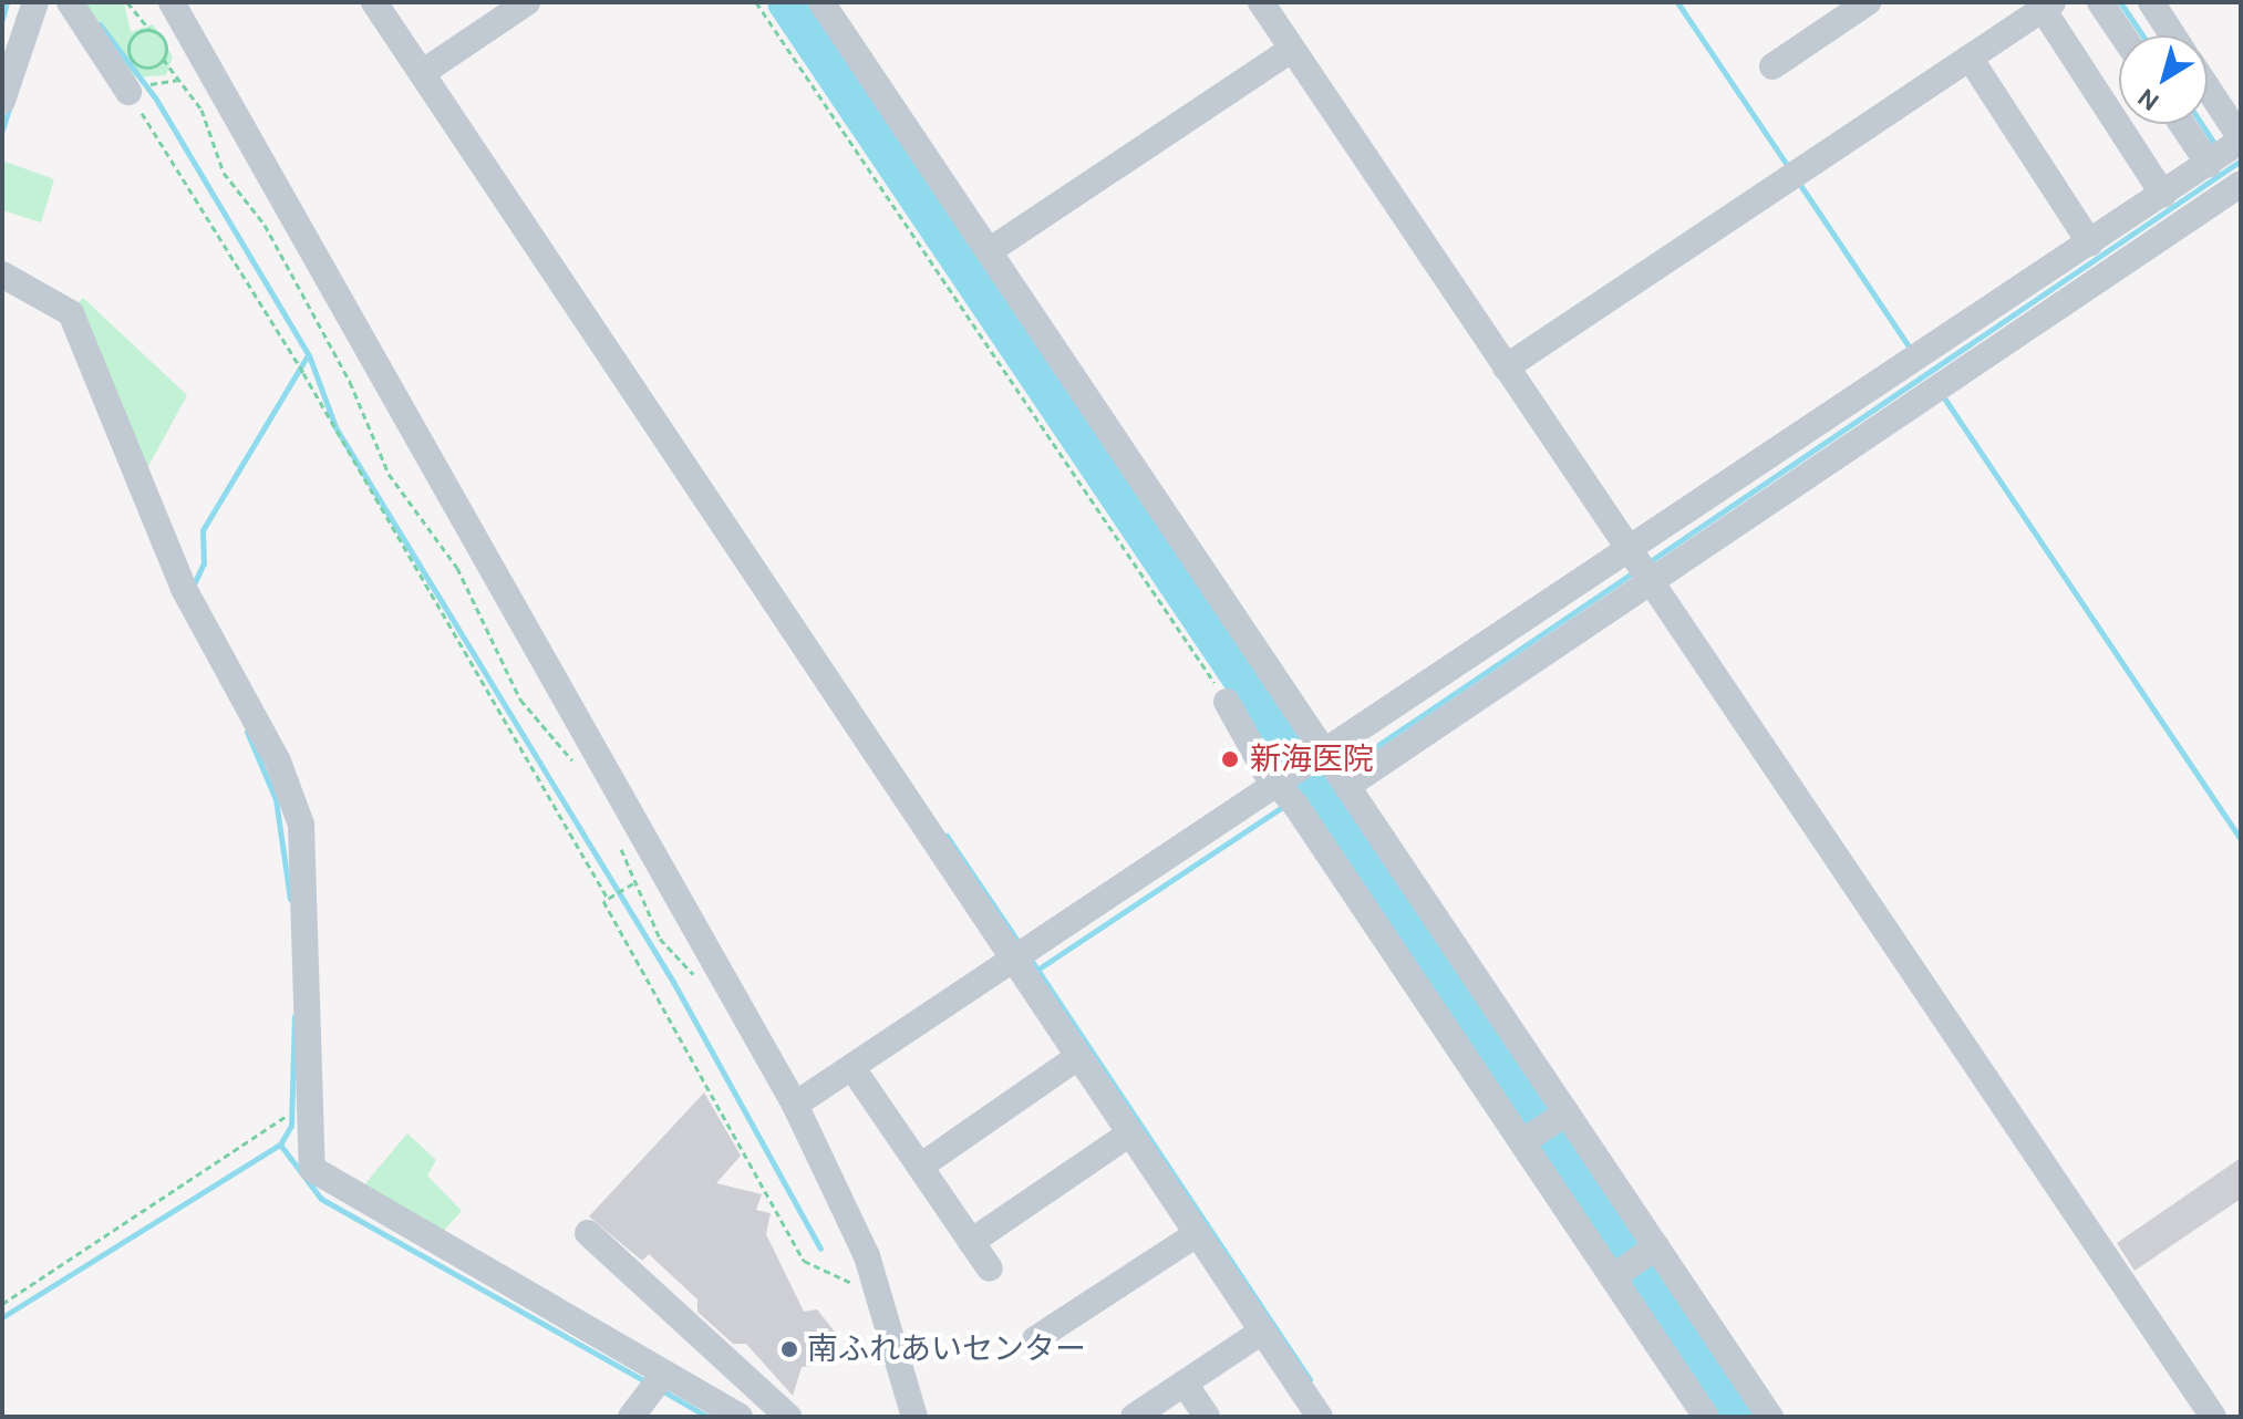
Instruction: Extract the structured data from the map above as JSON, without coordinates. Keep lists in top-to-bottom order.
{
  "places": ["新海医院", "南ふれあいセンター"],
  "north": "bottom left"
}
